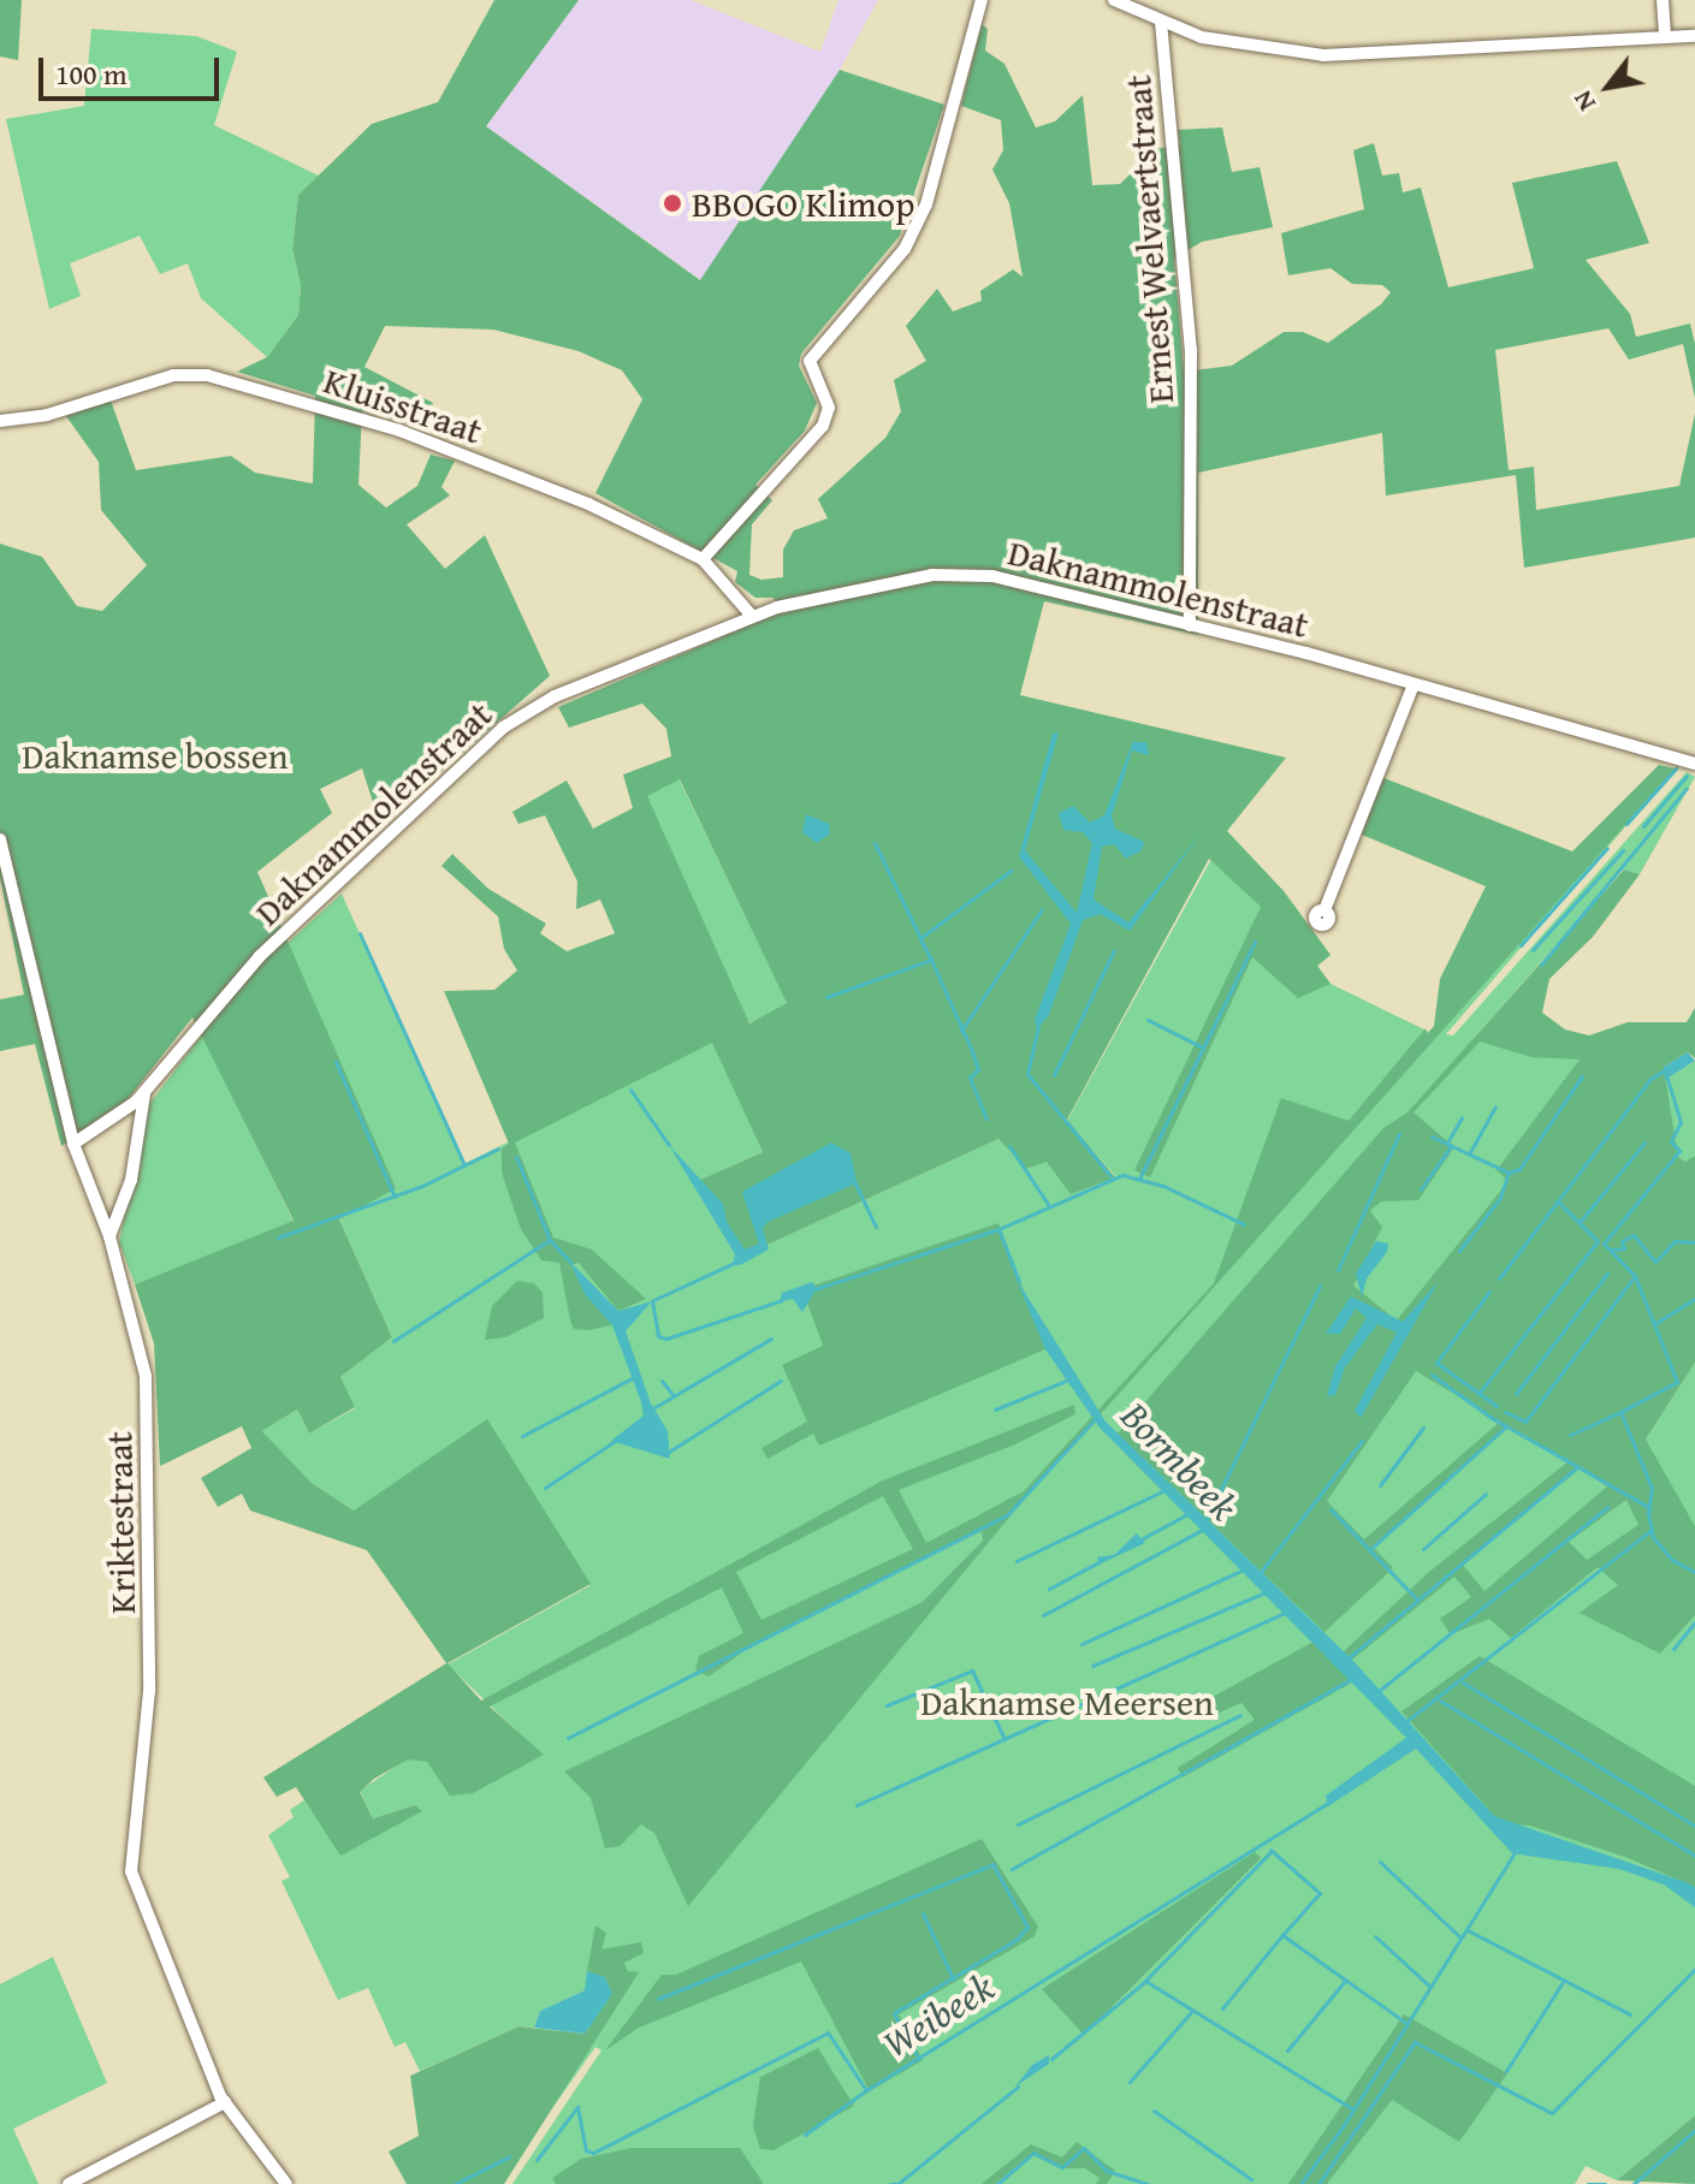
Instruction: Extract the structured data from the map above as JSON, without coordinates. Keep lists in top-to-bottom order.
{
  "streets": {
    "street": [
      "Ernest Welvaertstraat",
      "Kluisstraat",
      "Daknammolenstraat",
      "Kriktestraat"
    ]
  },
  "crossings": [
    ["Ernest Welvaertstraat", "Daknammolenstraat"],
    ["Kluisstraat", "Daknammolenstraat"],
    ["Daknammolenstraat", "Kriktestraat"]
  ],
  "water": ["Bormbeek", "Weibeek"],
  "parks": ["Daknamse bossen", "Daknamse Meersen"],
  "places": ["BBOGO Klimop"],
  "scale_bar": "100 m",
  "north": "bottom left"
}
